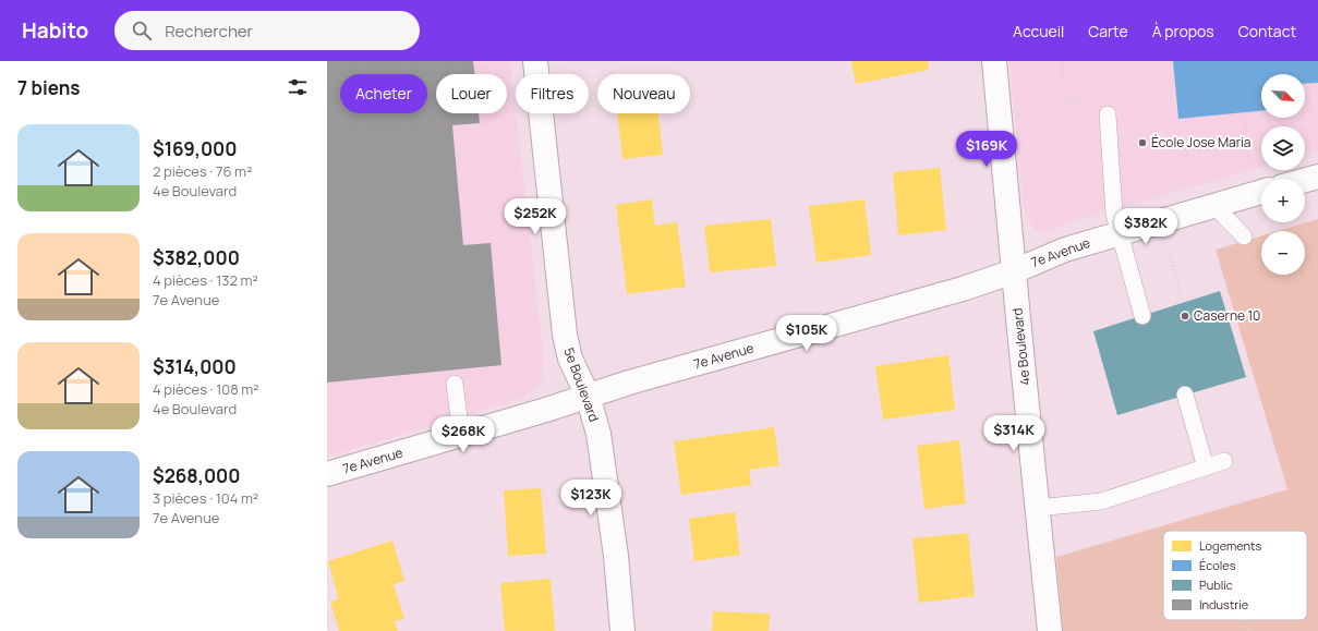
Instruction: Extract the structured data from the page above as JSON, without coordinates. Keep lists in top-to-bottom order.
{
  "streets": {
    "street": ["7e Avenue", "4e Boulevard", "5e Boulevard"]
  },
  "crossings": [
    ["7e Avenue", "4e Boulevard"],
    ["7e Avenue", "5e Boulevard"]
  ],
  "places": ["École Jose Maria", "Caserne 10"],
  "legend": [
    "Logements",
    "Écoles",
    "Public",
    "Industrie"
  ],
  "north": "bottom right",
  "page": {
    "header": "Habito",
    "search": "Rechercher",
    "nav": [
      "Accueil",
      "Carte",
      "À propos",
      "Contact"
    ],
    "heading": "7 biens",
    "map_buttons": ["+", "−"],
    "chip": [
      "Acheter",
      "Louer",
      "Filtres",
      "Nouveau"
    ],
    "list": [
      {
        "name": "$169,000",
        "note": "2 pièces · 76 m² · 4e Boulevard"
      },
      {
        "name": "$382,000",
        "note": "4 pièces · 132 m² · 7e Avenue"
      },
      {
        "name": "$314,000",
        "note": "4 pièces · 108 m² · 4e Boulevard"
      },
      {
        "name": "$268,000",
        "note": "3 pièces · 104 m² · 7e Avenue"
      }
    ],
    "price": [
      "$169K",
      "$252K",
      "$382K",
      "$105K",
      "$314K",
      "$268K",
      "$123K"
    ]
  }
}
